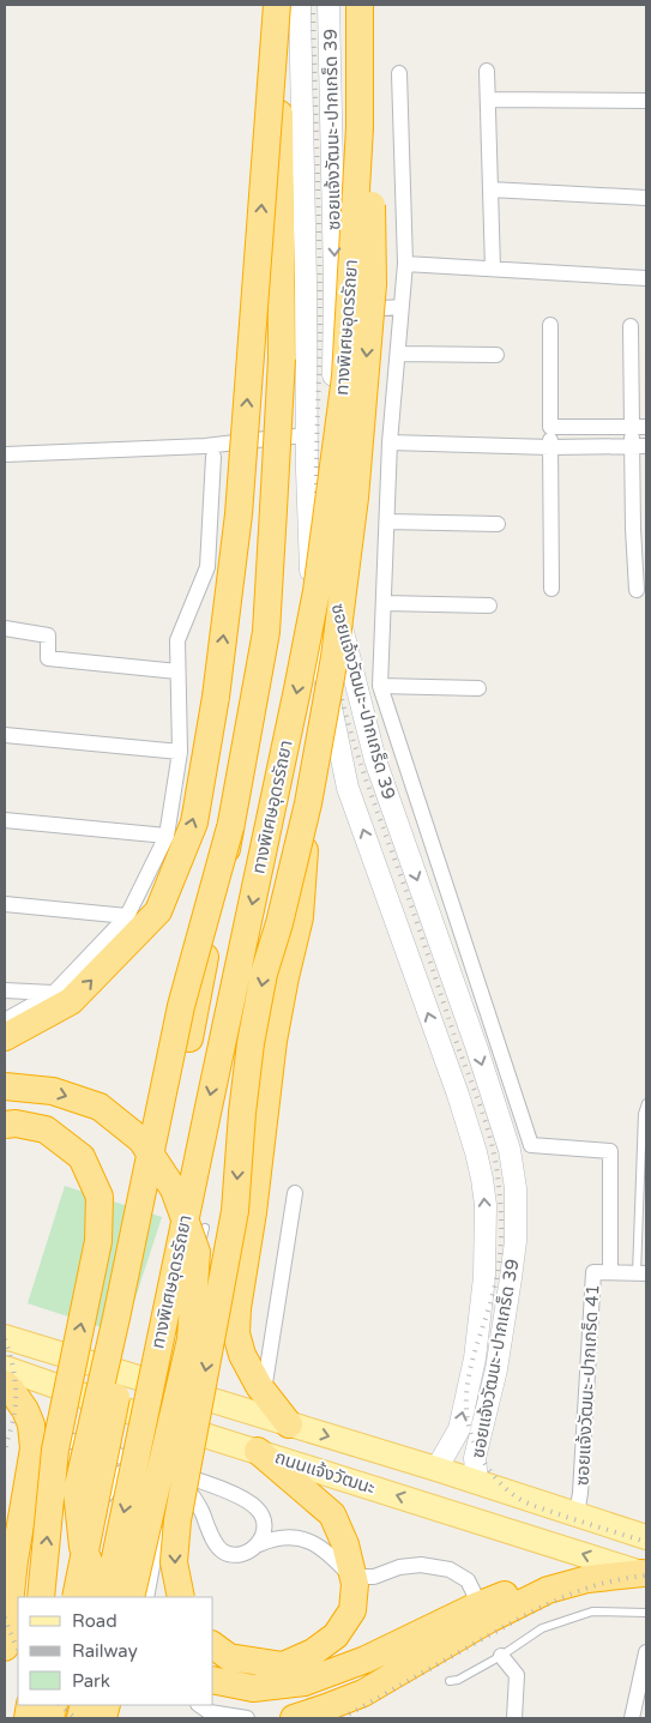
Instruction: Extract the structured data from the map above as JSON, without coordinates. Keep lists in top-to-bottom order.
{
  "streets": {
    "highway": ["ทางพิเศษอุดรรัถยา"],
    "main road": ["ซอยแจ้งวัฒนะ-ปากเกร็ด 39", "ถนนแจ้งวัฒนะ"],
    "street": ["ซอยแจ้งวัฒนะ-ปากเกร็ด 41"]
  },
  "crossings": [
    ["ซอยแจ้งวัฒนะ-ปากเกร็ด 39", "ถนนแจ้งวัฒนะ"],
    ["ซอยแจ้งวัฒนะ-ปากเกร็ด 41", "ถนนแจ้งวัฒนะ"]
  ],
  "legend": ["Road", "Railway", "Park"]
}
